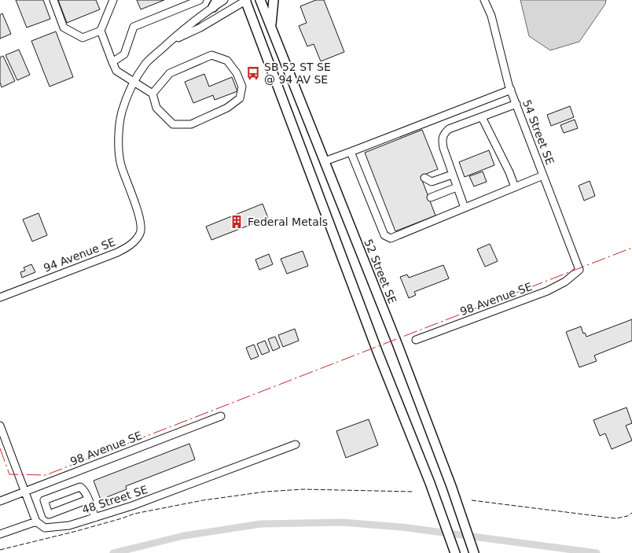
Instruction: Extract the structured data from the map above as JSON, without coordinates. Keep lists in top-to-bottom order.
{
  "streets": {
    "main road": ["52 Street SE"],
    "street": [
      "54 Street SE",
      "94 Avenue SE",
      "98 Avenue SE",
      "48 Street SE"
    ]
  },
  "crossings": [
    ["54 Street SE", "98 Avenue SE"]
  ],
  "places": {
    "bus stop": ["SB 52 ST SE @ 94 AV SE"],
    "building": ["Federal Metals"]
  }
}
